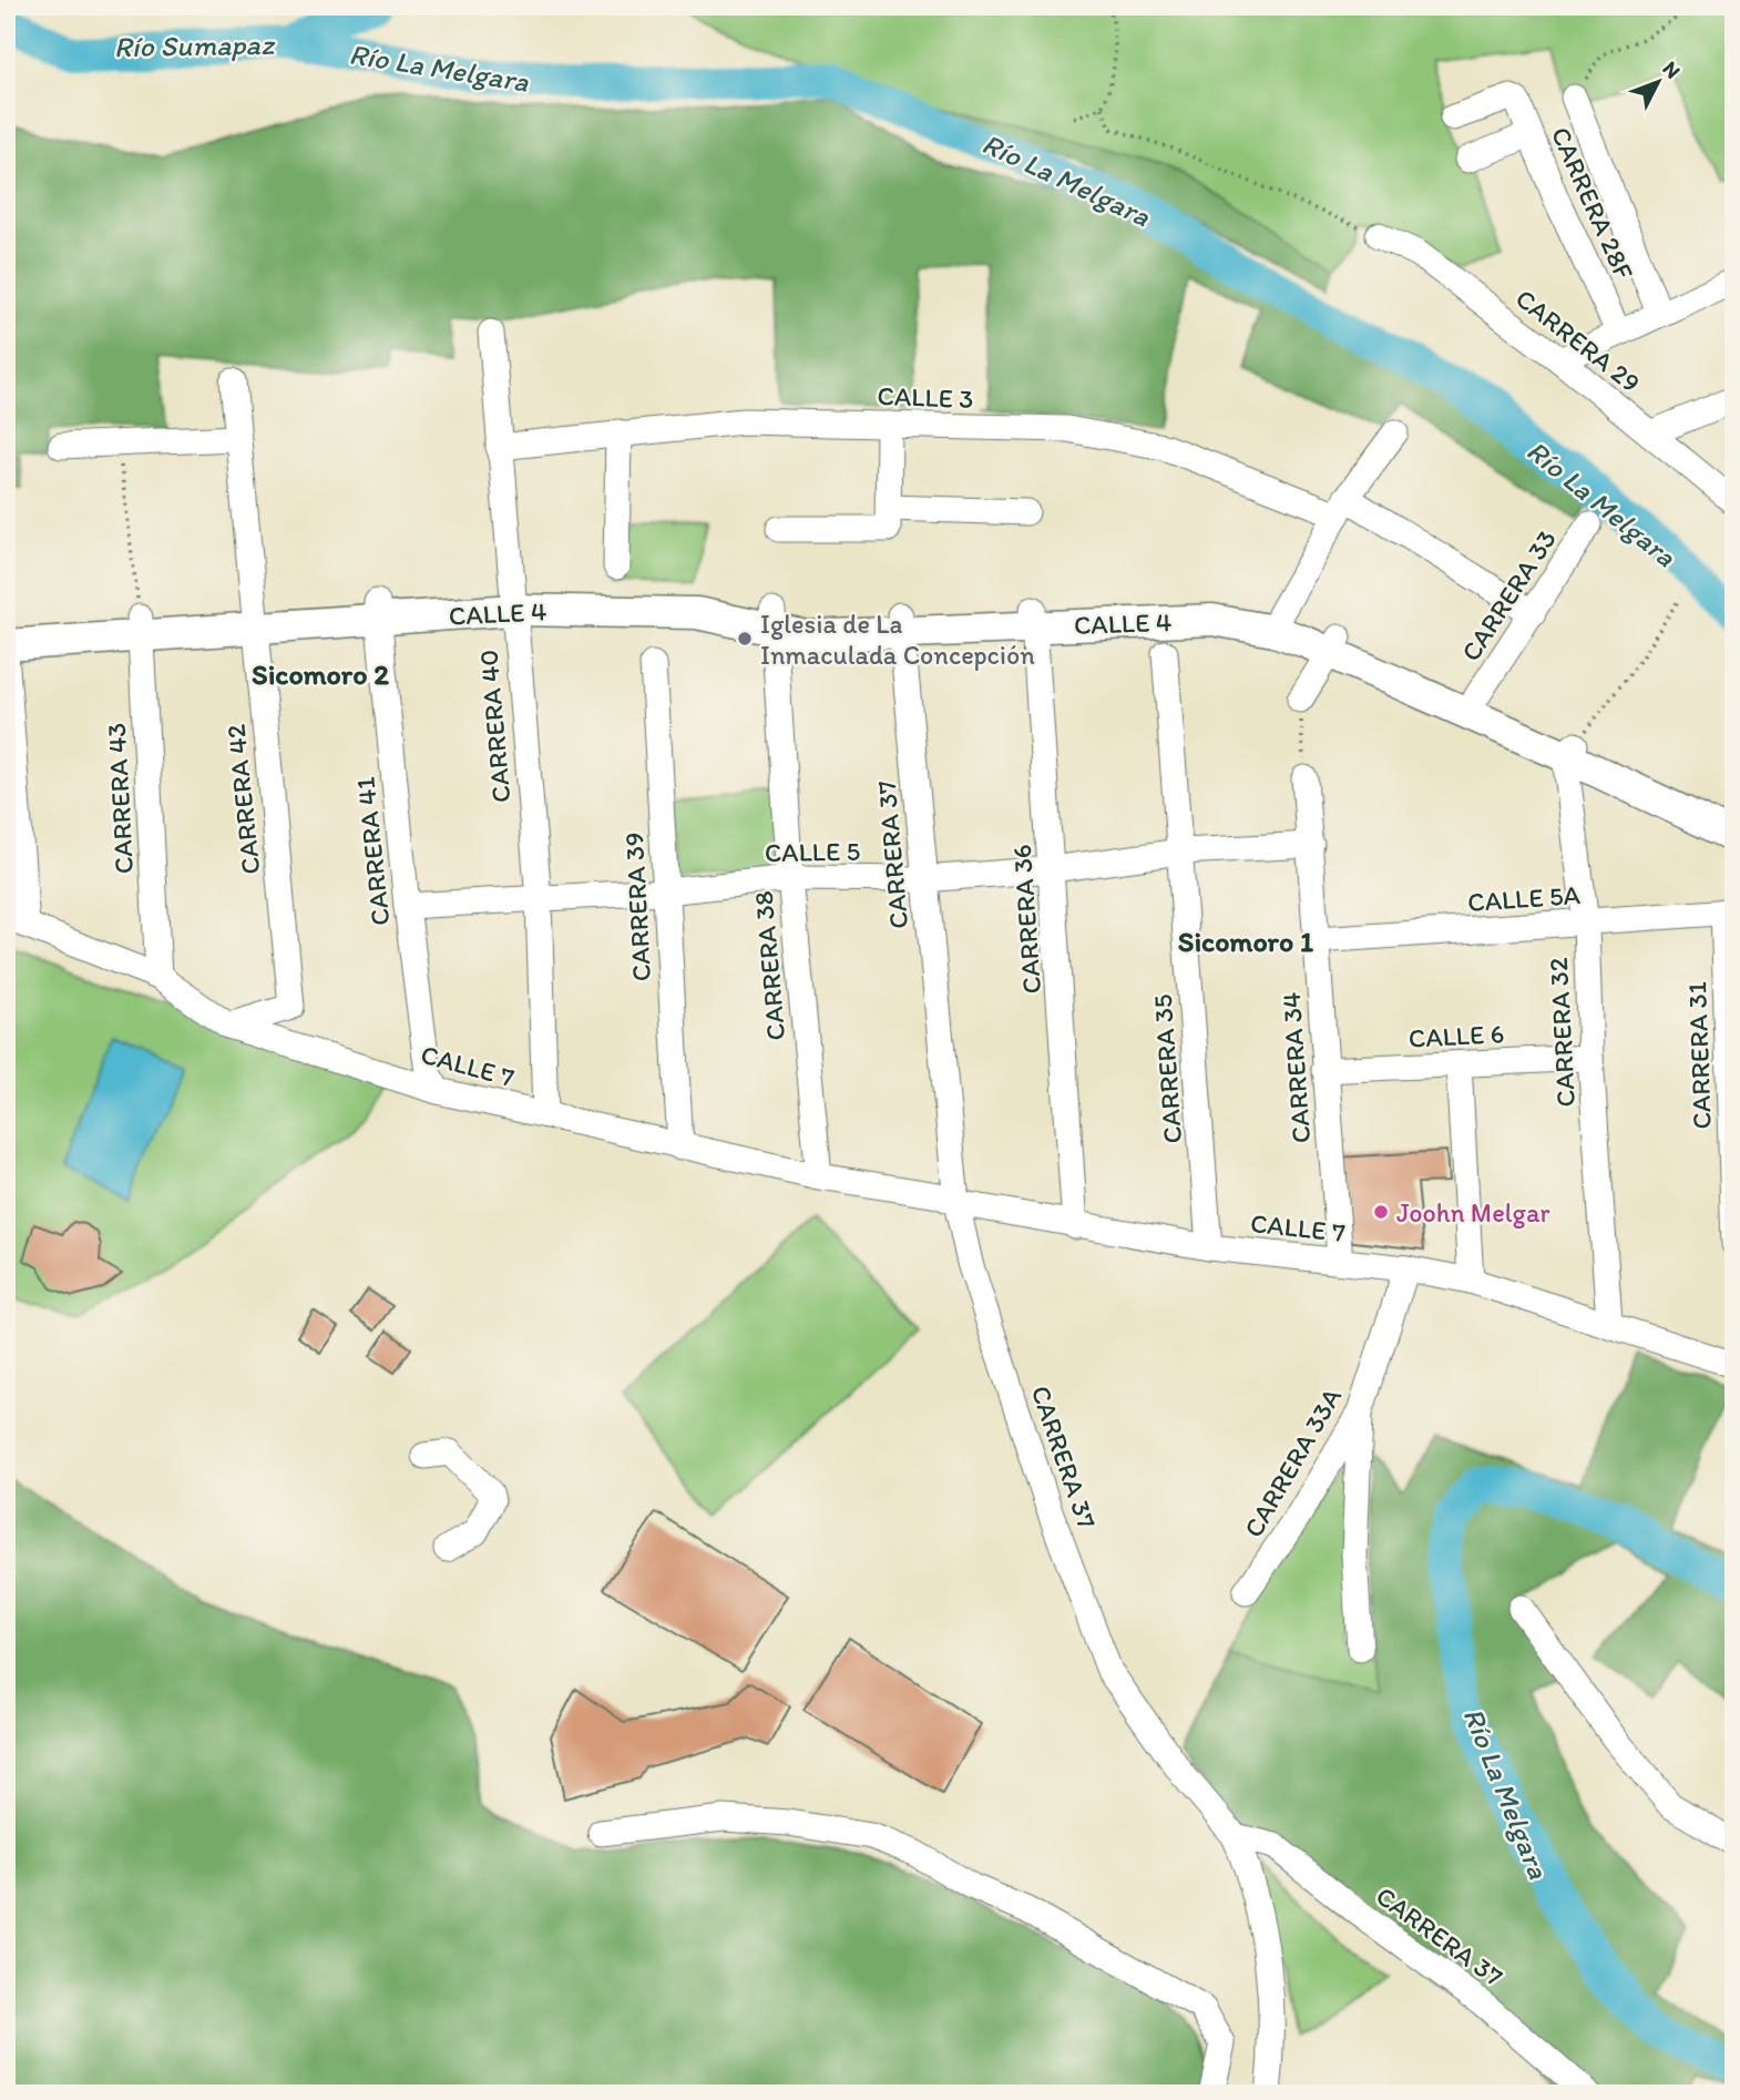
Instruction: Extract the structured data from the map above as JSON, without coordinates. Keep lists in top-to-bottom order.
{
  "streets": {
    "main road": ["CALLE 4"],
    "street": [
      "CARRERA 28F",
      "CARRERA 29",
      "CALLE 3",
      "CARRERA 33",
      "CARRERA 40",
      "CARRERA 43",
      "CARRERA 42",
      "CARRERA 41",
      "CALLE 5",
      "CARRERA 37",
      "CALLE 5A",
      "CARRERA 39",
      "CARRERA 36",
      "CARRERA 38",
      "CARRERA 32",
      "CALLE 6",
      "CARRERA 31",
      "CALLE 7",
      "CARRERA 34",
      "CARRERA 35",
      "CARRERA 33A"
    ]
  },
  "crossings": [
    ["CALLE 3", "CARRERA 33"],
    ["CALLE 3", "CARRERA 40"],
    ["CARRERA 33", "CALLE 4"],
    ["CALLE 4", "CARRERA 40"],
    ["CALLE 4", "CARRERA 43"],
    ["CALLE 4", "CARRERA 42"],
    ["CALLE 4", "CARRERA 41"],
    ["CALLE 4", "CARRERA 37"],
    ["CALLE 4", "CARRERA 36"],
    ["CALLE 4", "CARRERA 38"],
    ["CALLE 4", "CARRERA 32"],
    ["CARRERA 40", "CALLE 5"],
    ["CARRERA 40", "CALLE 7"],
    ["CARRERA 43", "CALLE 7"],
    ["CARRERA 42", "CALLE 7"],
    ["CARRERA 41", "CALLE 5"],
    ["CARRERA 41", "CALLE 7"],
    ["CALLE 5", "CARRERA 37"],
    ["CALLE 5", "CARRERA 39"],
    ["CALLE 5", "CARRERA 36"],
    ["CALLE 5", "CARRERA 38"],
    ["CALLE 5", "CARRERA 34"],
    ["CALLE 5", "CARRERA 35"],
    ["CARRERA 37", "CALLE 7"],
    ["CALLE 5A", "CARRERA 32"],
    ["CALLE 5A", "CARRERA 31"],
    ["CALLE 5A", "CARRERA 34"],
    ["CARRERA 39", "CALLE 7"],
    ["CARRERA 36", "CALLE 7"],
    ["CARRERA 38", "CALLE 7"],
    ["CARRERA 32", "CALLE 6"],
    ["CARRERA 32", "CALLE 7"],
    ["CALLE 6", "CARRERA 34"],
    ["CALLE 7", "CARRERA 34"],
    ["CALLE 7", "CARRERA 35"],
    ["CALLE 7", "CARRERA 33A"]
  ],
  "districts": ["Sicomoro 2", "Sicomoro 1"],
  "water": ["Río Sumapaz", "Río La Melgara"],
  "places": ["Iglesia de La Inmaculada Concepción", "Joohn Melgar"],
  "north": "top right"
}
